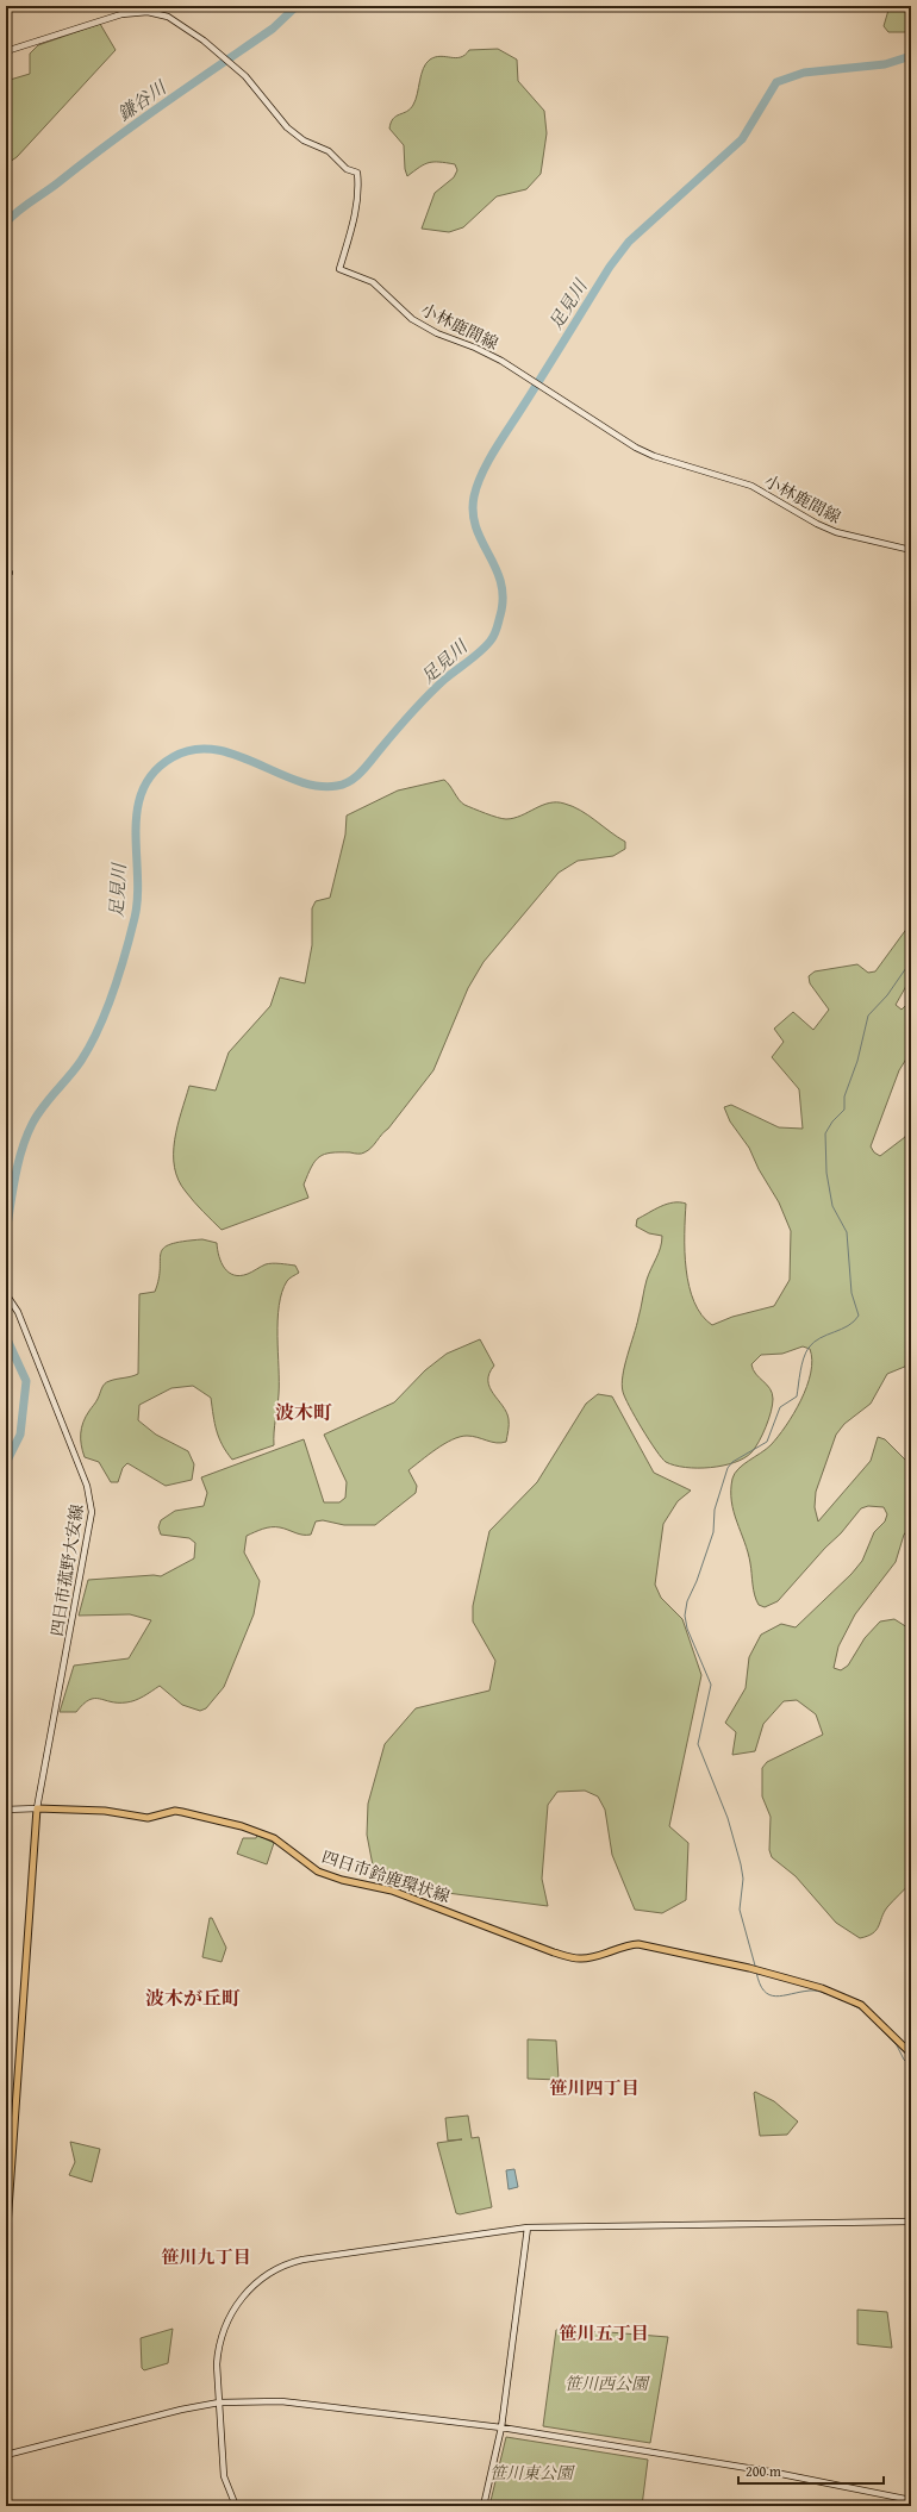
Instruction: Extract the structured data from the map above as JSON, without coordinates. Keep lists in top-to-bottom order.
{
  "streets": {
    "main road": ["四日市鈴鹿環状線"],
    "street": ["小林鹿間線", "四日市菰野大安線"]
  },
  "crossings": [
    ["四日市菰野大安線", "四日市鈴鹿環状線"]
  ],
  "districts": [
    "波木町",
    "波木が丘町",
    "笹川四丁目",
    "笹川九丁目",
    "笹川五丁目"
  ],
  "water": ["鎌谷川", "足見川"],
  "parks": ["笹川西公園", "笹川東公園"],
  "scale_bar": "200 m"
}
